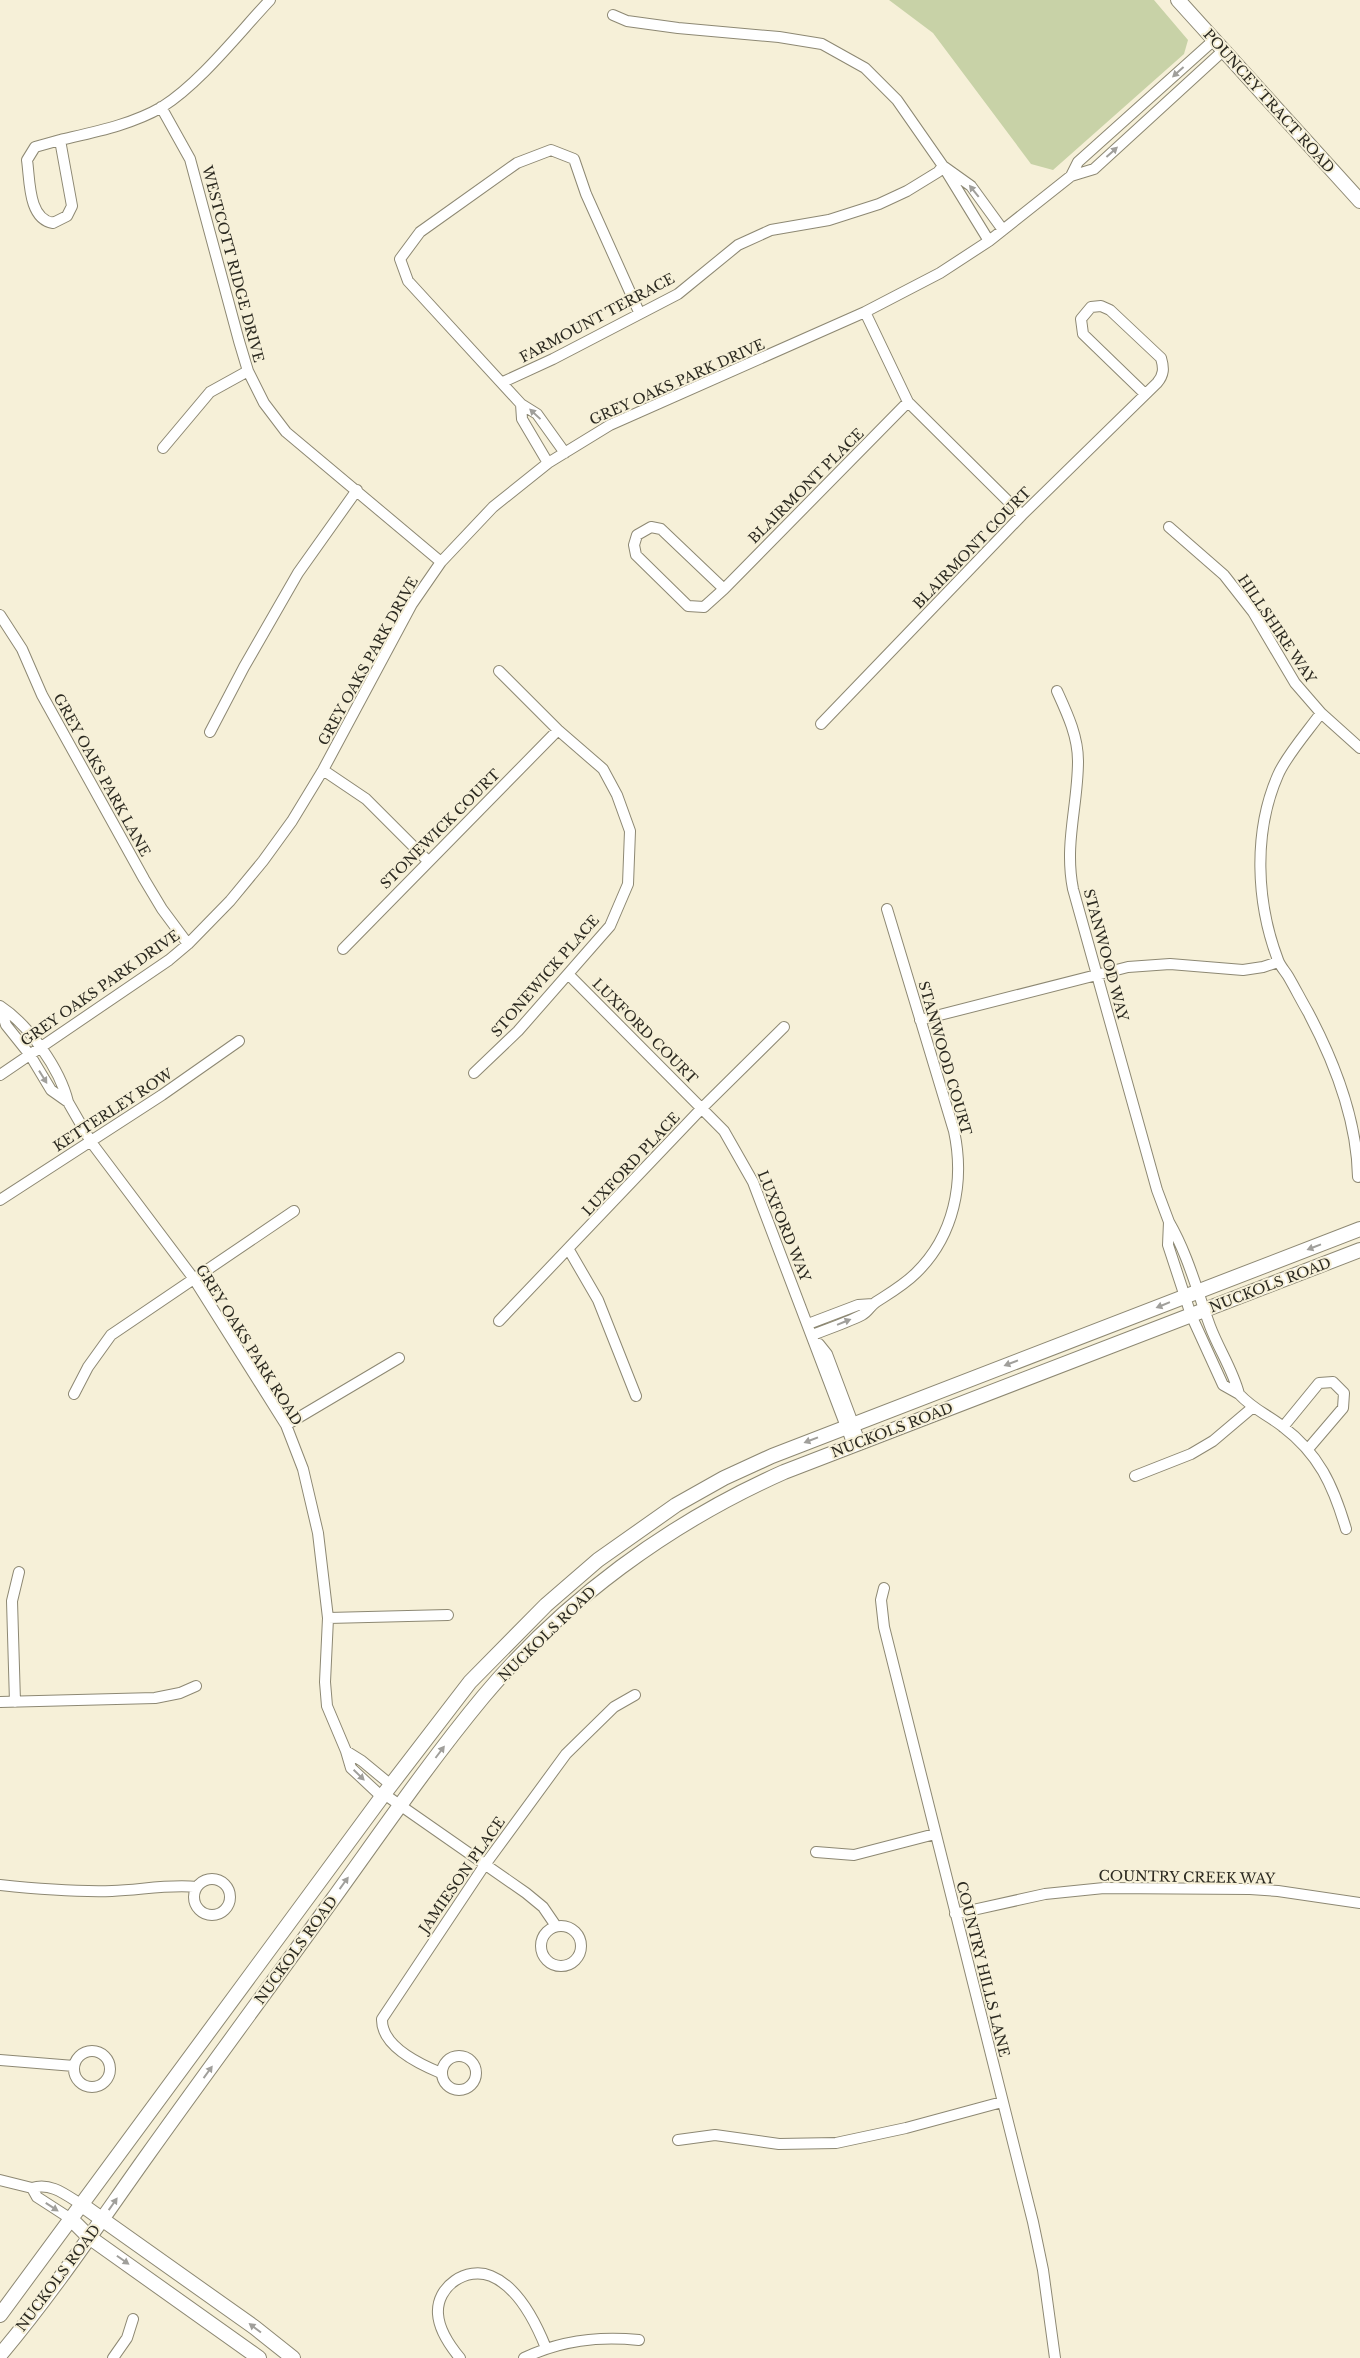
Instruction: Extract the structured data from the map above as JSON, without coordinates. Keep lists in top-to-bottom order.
{
  "streets": {
    "main road": ["POUNCEY TRACT ROAD", "NUCKOLS ROAD"],
    "street": [
      "WESTCOTT RIDGE DRIVE",
      "FARMOUNT TERRACE",
      "GREY OAKS PARK DRIVE",
      "BLAIRMONT PLACE",
      "BLAIRMONT COURT",
      "HILLSHIRE WAY",
      "GREY OAKS PARK LANE",
      "STONEWICK COURT",
      "STANWOOD WAY",
      "STONEWICK PLACE",
      "LUXFORD COURT",
      "STANWOOD COURT",
      "KETTERLEY ROW",
      "LUXFORD PLACE",
      "LUXFORD WAY",
      "GREY OAKS PARK ROAD",
      "JAMIESON PLACE",
      "COUNTRY CREEK WAY",
      "COUNTRY HILLS LANE"
    ]
  },
  "crossings": [
    ["POUNCEY TRACT ROAD", "GREY OAKS PARK DRIVE"],
    ["WESTCOTT RIDGE DRIVE", "GREY OAKS PARK DRIVE"],
    ["GREY OAKS PARK DRIVE", "GREY OAKS PARK LANE"],
    ["GREY OAKS PARK DRIVE", "GREY OAKS PARK ROAD"],
    ["STONEWICK COURT", "STONEWICK PLACE"],
    ["STANWOOD WAY", "NUCKOLS ROAD"],
    ["STONEWICK PLACE", "LUXFORD COURT"],
    ["LUXFORD COURT", "LUXFORD PLACE"],
    ["LUXFORD COURT", "LUXFORD WAY"],
    ["STANWOOD COURT", "LUXFORD WAY"],
    ["KETTERLEY ROW", "GREY OAKS PARK ROAD"],
    ["LUXFORD PLACE", "LUXFORD WAY"],
    ["LUXFORD WAY", "NUCKOLS ROAD"],
    ["NUCKOLS ROAD", "GREY OAKS PARK ROAD"],
    ["COUNTRY CREEK WAY", "COUNTRY HILLS LANE"]
  ]
}
